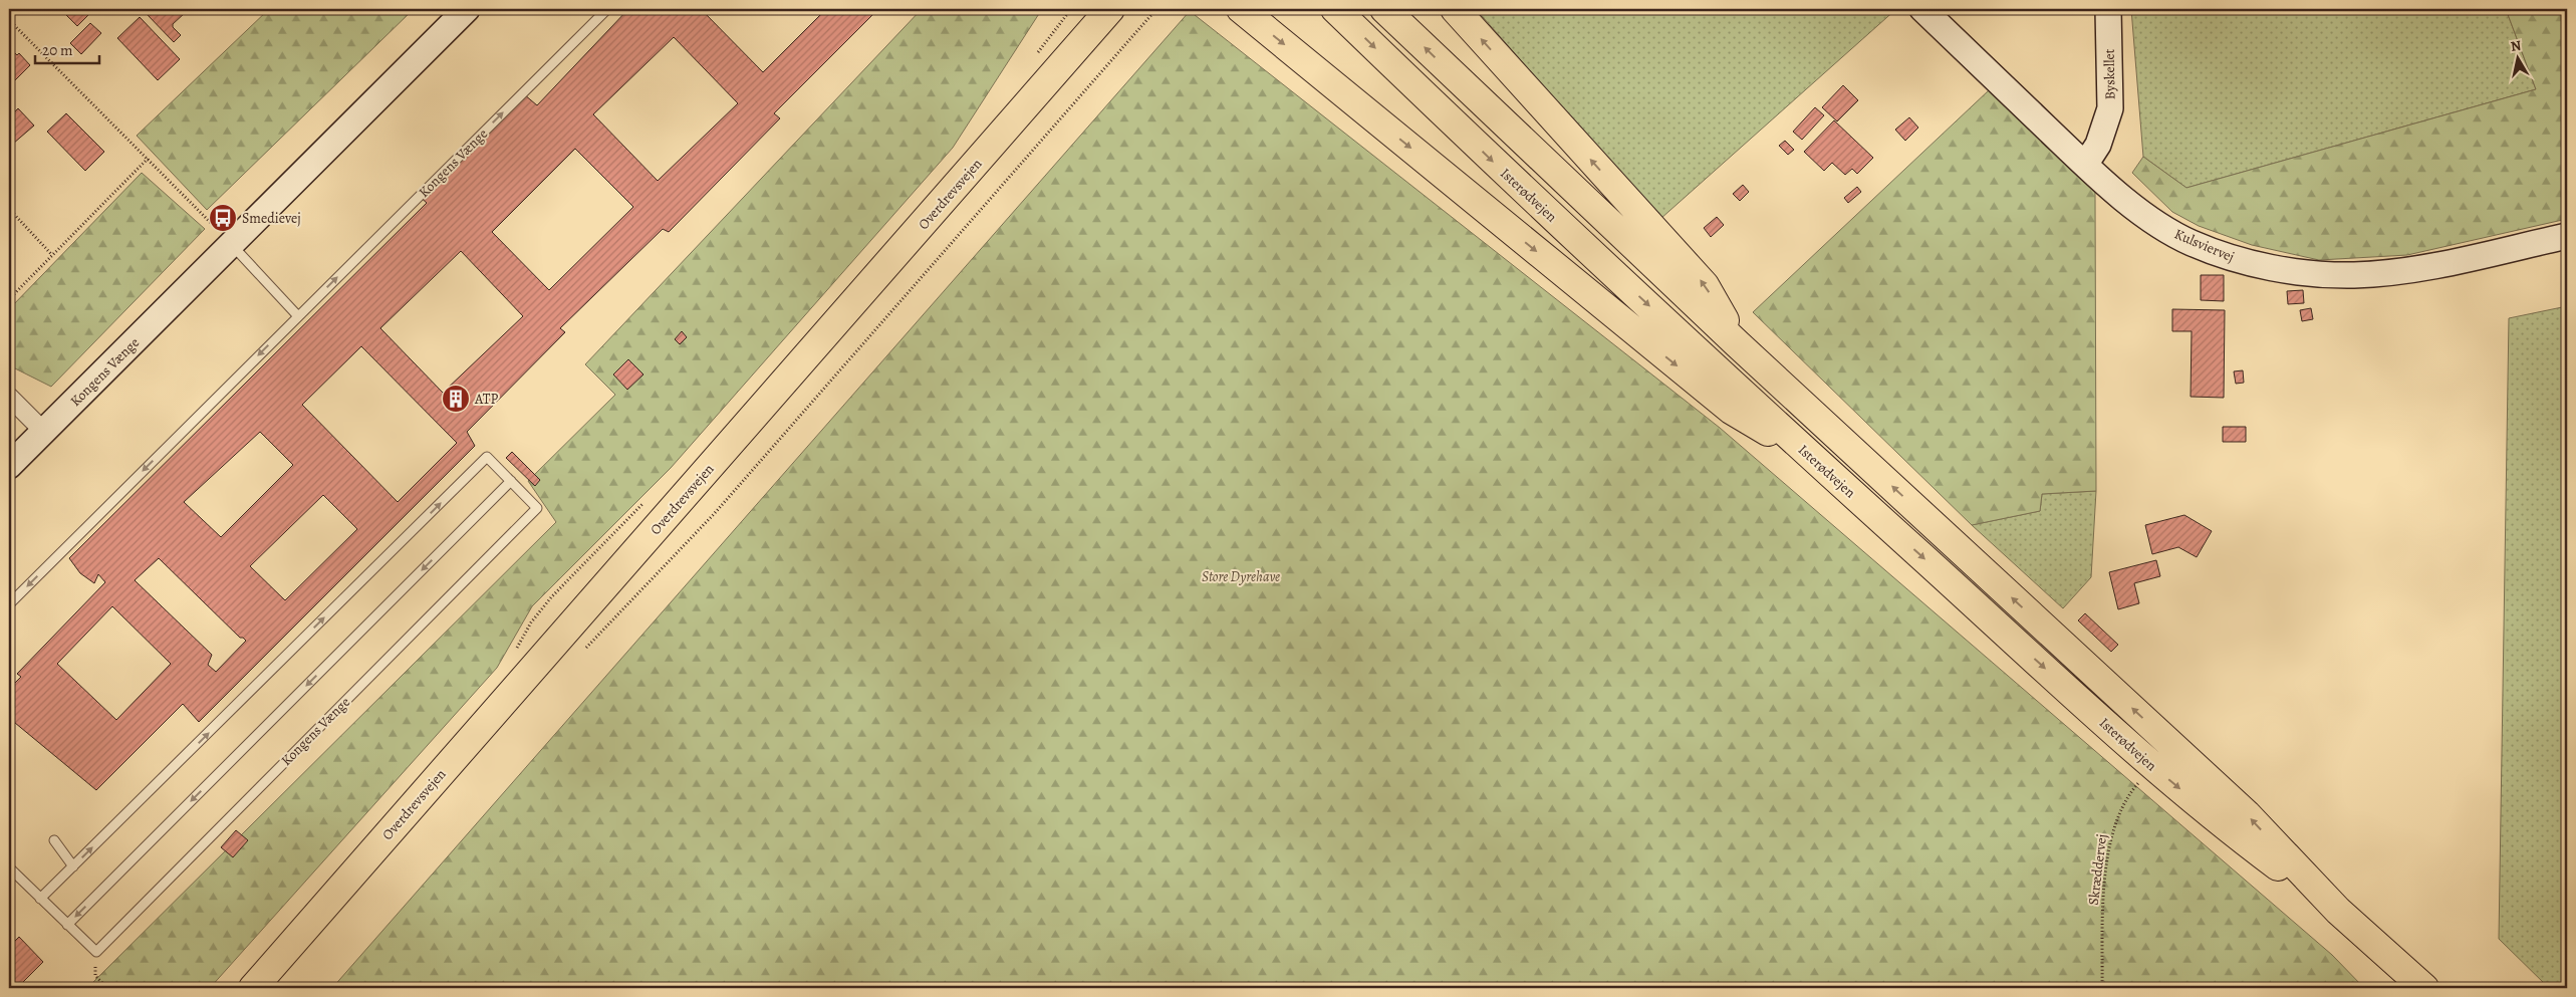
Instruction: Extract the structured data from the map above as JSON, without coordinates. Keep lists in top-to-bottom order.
{
  "streets": {
    "main road": ["Overdrevsvejen", "Isterødvejen"],
    "street": ["Byskellet", "Kongens Vænge", "Kulsviervej"],
    "path": ["Skræddervej"]
  },
  "crossings": [
    ["Byskellet", "Kulsviervej"],
    ["Isterødvejen", "Skræddervej"]
  ],
  "parks": ["Store Dyrehave"],
  "places": {
    "bus stop": ["Smedievej"],
    "building": ["ATP"]
  },
  "scale_bar": "20 m",
  "north": "top"
}
